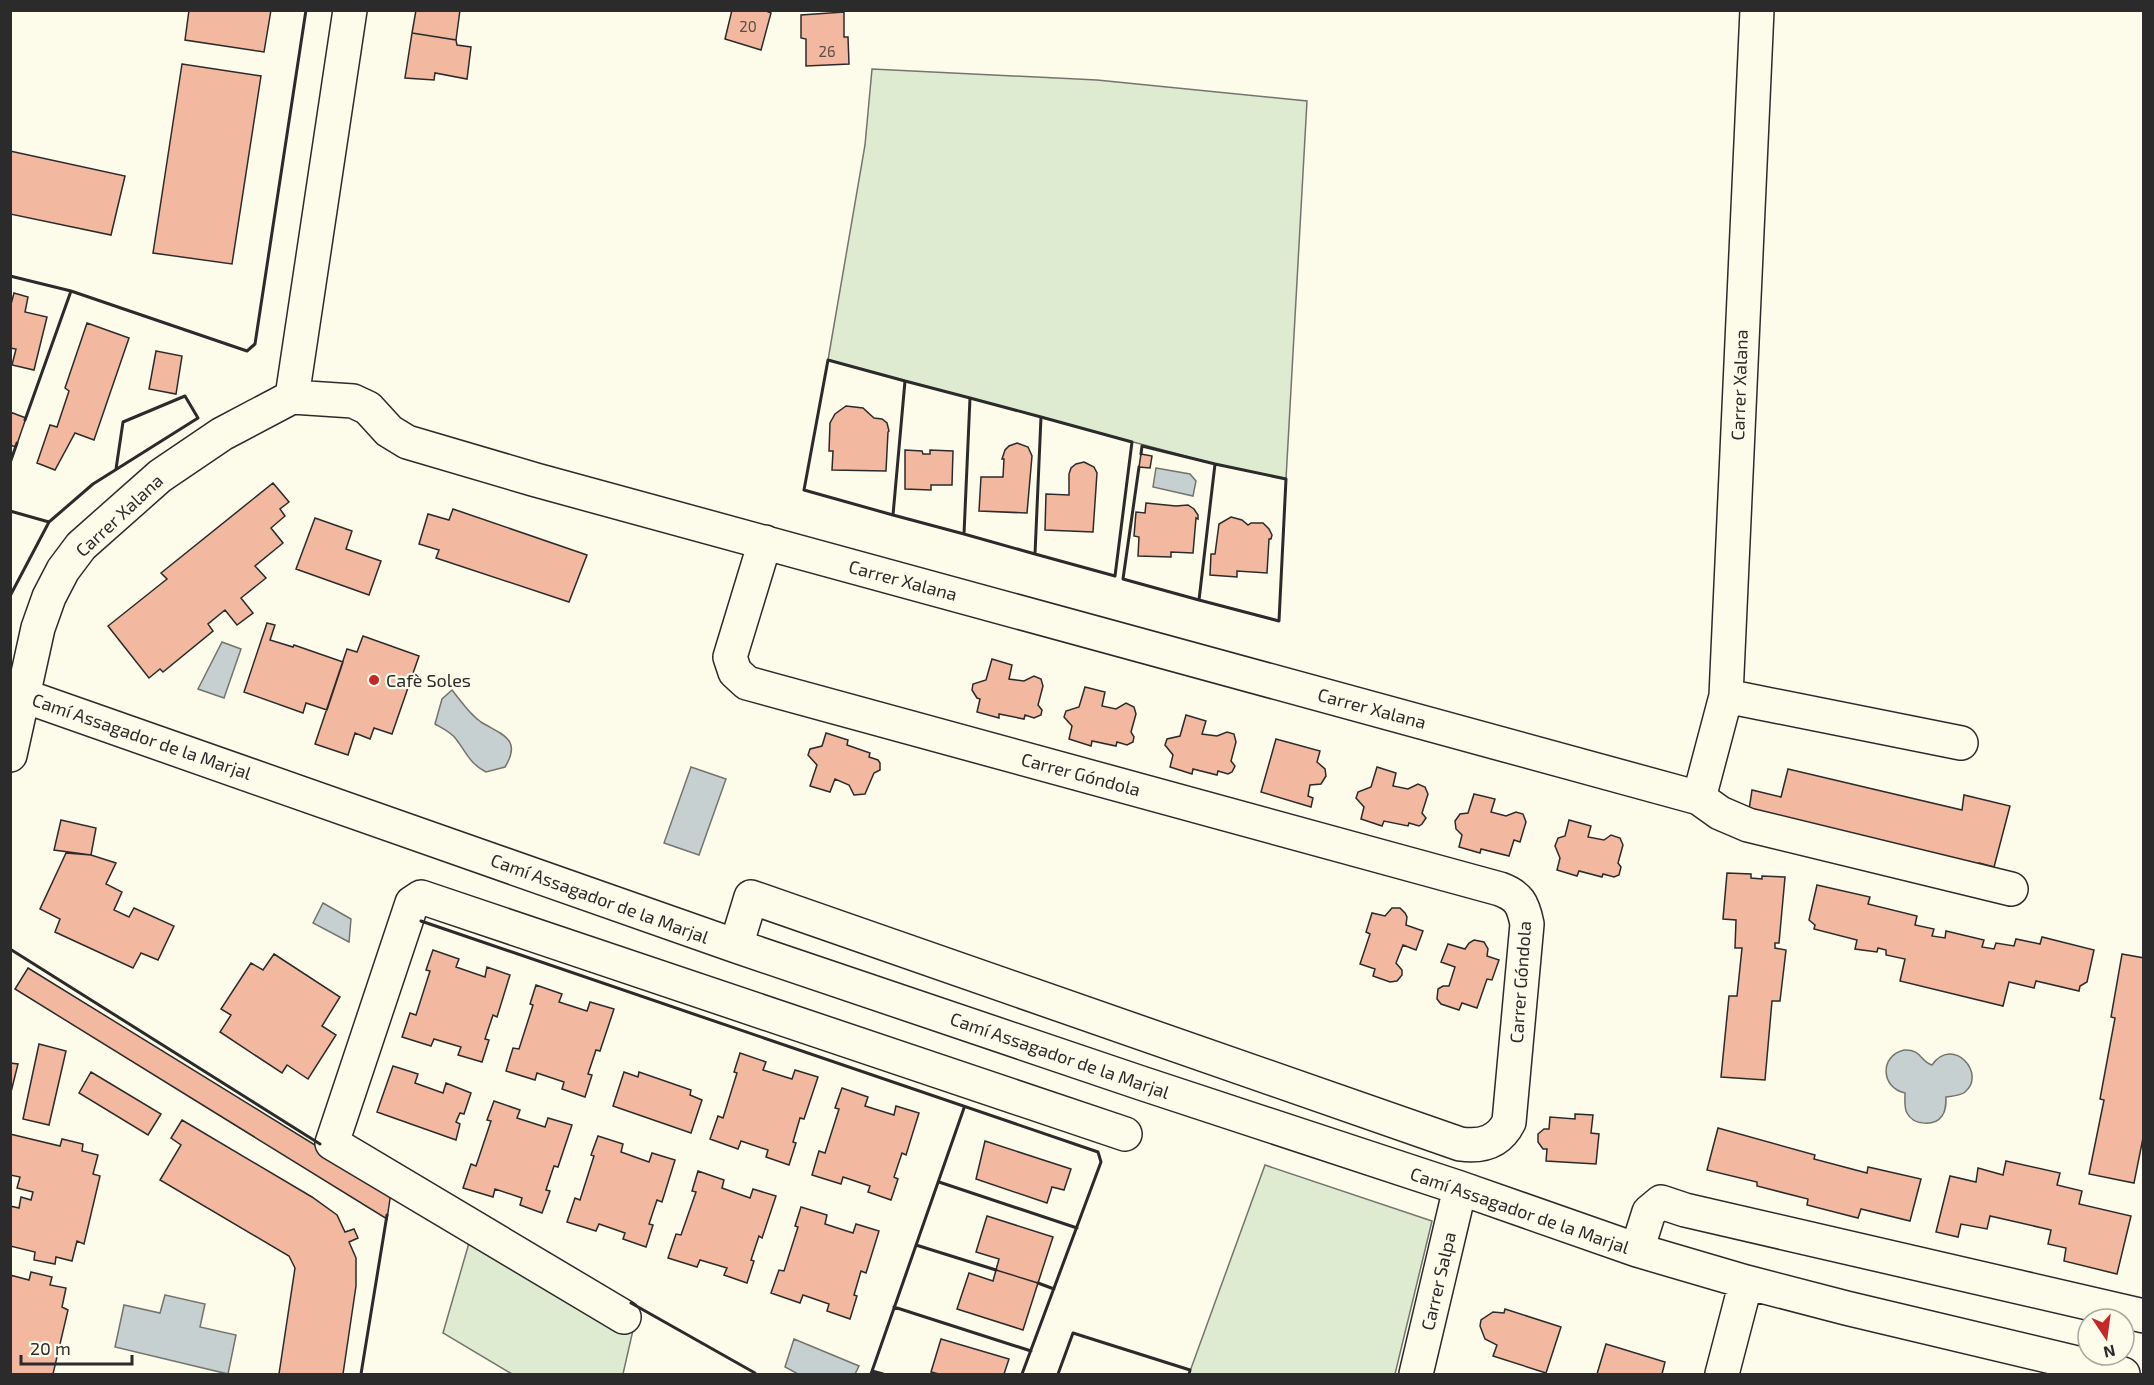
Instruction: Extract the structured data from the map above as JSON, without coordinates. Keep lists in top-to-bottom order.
{
  "streets": {
    "street": [
      "Carrer Xalana",
      "Camí Assagador de la Marjal",
      "Carrer Góndola",
      "Carrer Salpa"
    ]
  },
  "crossings": [
    ["Carrer Xalana", "Camí Assagador de la Marjal"],
    ["Carrer Xalana", "Carrer Góndola"],
    ["Camí Assagador de la Marjal", "Carrer Góndola"],
    ["Camí Assagador de la Marjal", "Carrer Salpa"]
  ],
  "places": ["Cafè Soles"],
  "house_numbers": ["20", "26"],
  "scale_bar": "20 m",
  "north": "bottom"
}
